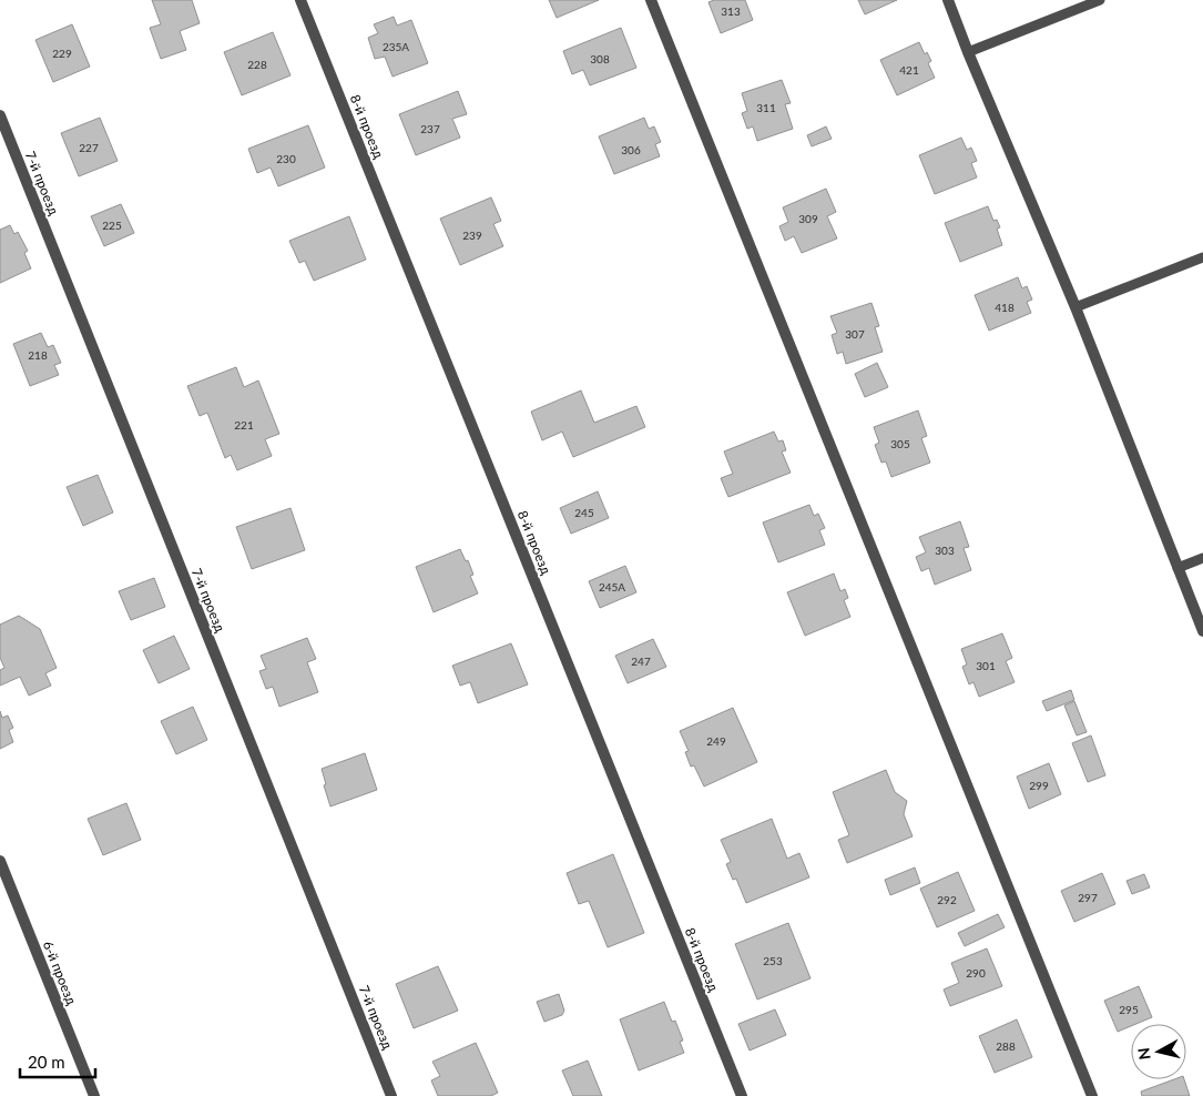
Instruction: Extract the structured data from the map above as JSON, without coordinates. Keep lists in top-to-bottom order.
{
  "streets": {
    "street": ["8-й проезд", "7-й проезд", "6-й проезд"]
  },
  "house_numbers": [
    "313",
    "235А",
    "229",
    "308",
    "228",
    "421",
    "311",
    "237",
    "227",
    "306",
    "230",
    "309",
    "225",
    "239",
    "418",
    "307",
    "218",
    "221",
    "305",
    "245",
    "303",
    "245А",
    "247",
    "301",
    "249",
    "299",
    "297",
    "292",
    "253",
    "290",
    "295",
    "288"
  ],
  "scale_bar": "20 m",
  "north": "left"
}
